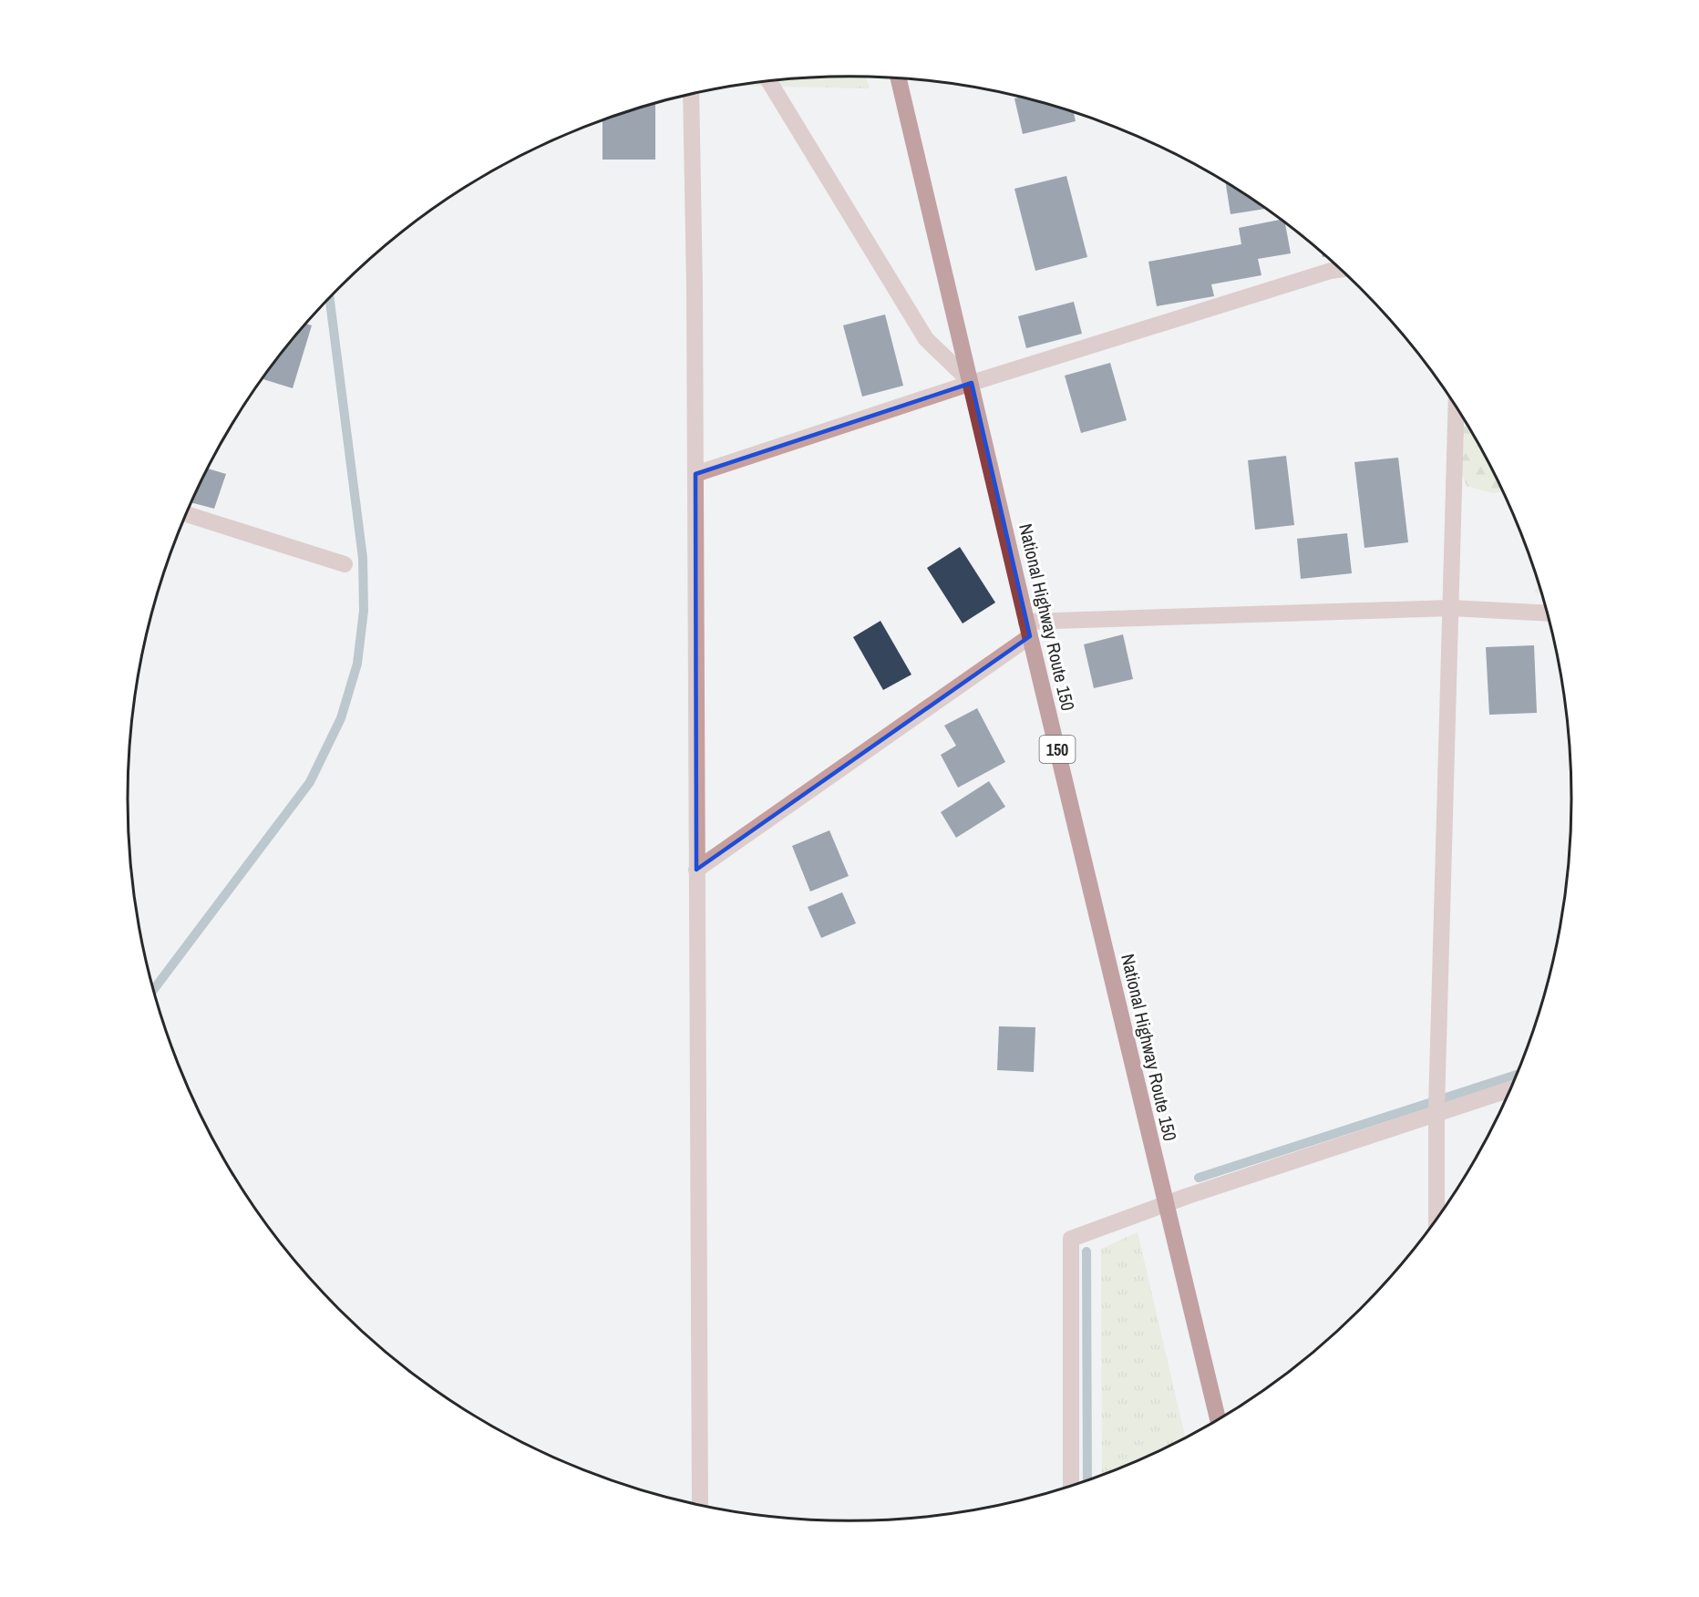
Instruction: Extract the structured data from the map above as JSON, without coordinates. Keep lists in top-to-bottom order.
{
  "streets": {
    "highway": ["National Highway Route 150", "150"]
  }
}
